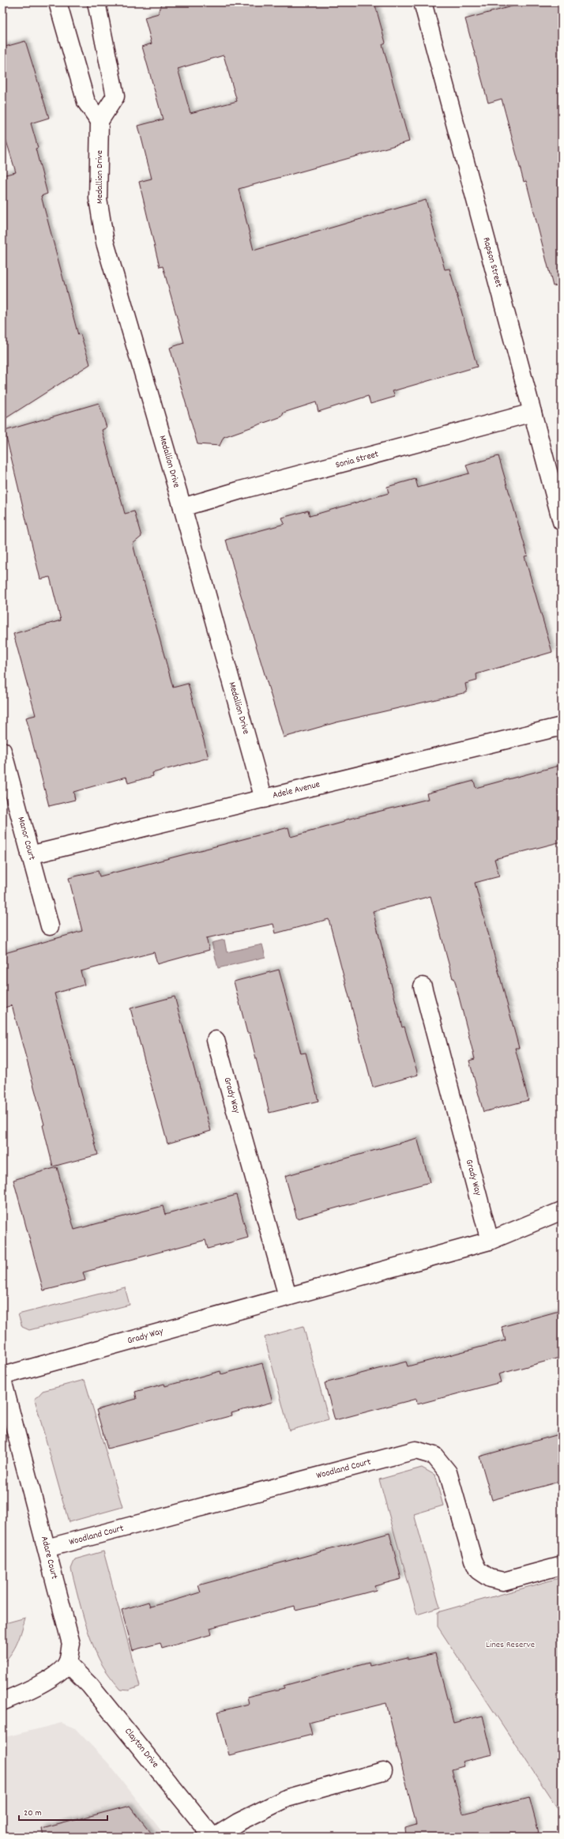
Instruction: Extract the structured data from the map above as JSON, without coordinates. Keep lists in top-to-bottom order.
{
  "streets": {
    "street": [
      "Medallion Drive",
      "Rapson Street",
      "Sonia Street",
      "Adele Avenue",
      "Manor Court",
      "Grady Way",
      "Woodland Court",
      "Adare Court",
      "Clayton Drive"
    ]
  },
  "crossings": [
    ["Medallion Drive", "Sonia Street"],
    ["Medallion Drive", "Adele Avenue"],
    ["Rapson Street", "Sonia Street"],
    ["Adele Avenue", "Manor Court"],
    ["Woodland Court", "Adare Court"],
    ["Adare Court", "Clayton Drive"]
  ],
  "parks": ["Lines Reserve"],
  "scale_bar": "20 m"
}
